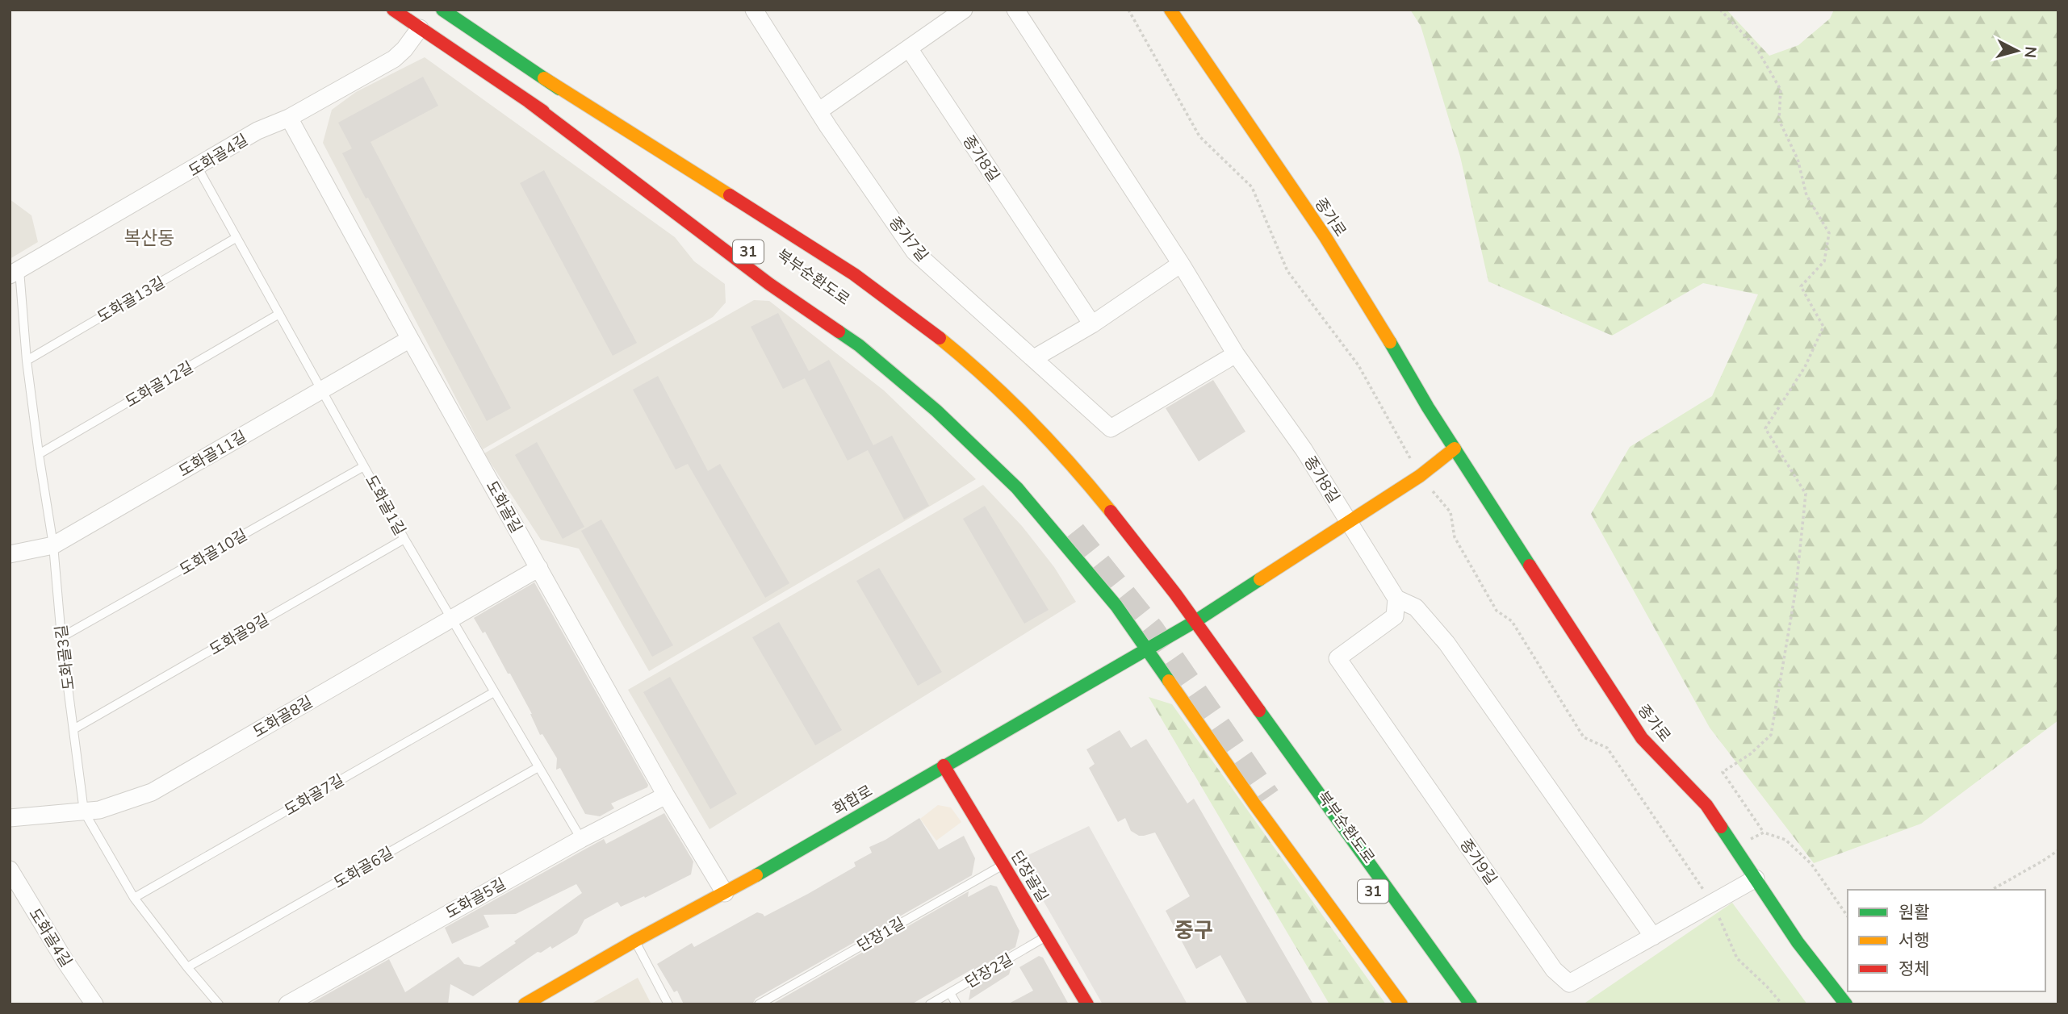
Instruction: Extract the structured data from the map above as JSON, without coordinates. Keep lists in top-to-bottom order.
{
  "streets": {
    "main road": [
      "종가로",
      "31",
      "북부순환도로",
      "화합로",
      "단장골길"
    ],
    "street": [
      "도화골4길",
      "종가8길",
      "종가7길",
      "도화골11길",
      "도화골길",
      "도화골8길",
      "종가9길",
      "도화골5길"
    ],
    "lane": [
      "도화골13길",
      "도화골12길",
      "도화골1길",
      "도화골10길",
      "도화골9길",
      "도화골3길",
      "도화골7길",
      "도화골6길",
      "단장1길",
      "단장2길"
    ]
  },
  "crossings": [
    ["도화골4길", "31"],
    ["도화골4길", "도화골1길"],
    ["도화골4길", "도화골길"],
    ["도화골4길", "도화골3길"],
    ["종가8길", "종가7길"],
    ["종가8길", "종가9길"],
    ["종가로", "종가9길"],
    ["도화골13길", "도화골1길"],
    ["도화골13길", "도화골3길"],
    ["도화골12길", "도화골1길"],
    ["도화골12길", "도화골3길"],
    ["도화골11길", "도화골1길"],
    ["도화골11길", "도화골길"],
    ["도화골11길", "도화골3길"],
    ["도화골1길", "도화골10길"],
    ["도화골1길", "도화골9길"],
    ["도화골1길", "도화골8길"],
    ["도화골1길", "도화골7길"],
    ["도화골1길", "도화골6길"],
    ["도화골1길", "도화골5길"],
    ["도화골길", "도화골8길"],
    ["도화골길", "화합로"],
    ["도화골길", "도화골5길"],
    ["도화골10길", "도화골3길"],
    ["도화골9길", "도화골3길"],
    ["도화골3길", "도화골8길"],
    ["도화골3길", "도화골7길"],
    ["도화골3길", "도화골6길"],
    ["화합로", "단장골길"],
    ["단장골길", "단장1길"],
    ["단장골길", "단장2길"]
  ],
  "districts": ["복산동", "중구"],
  "legend": ["원활", "서행", "정체"],
  "north": "right"
}
